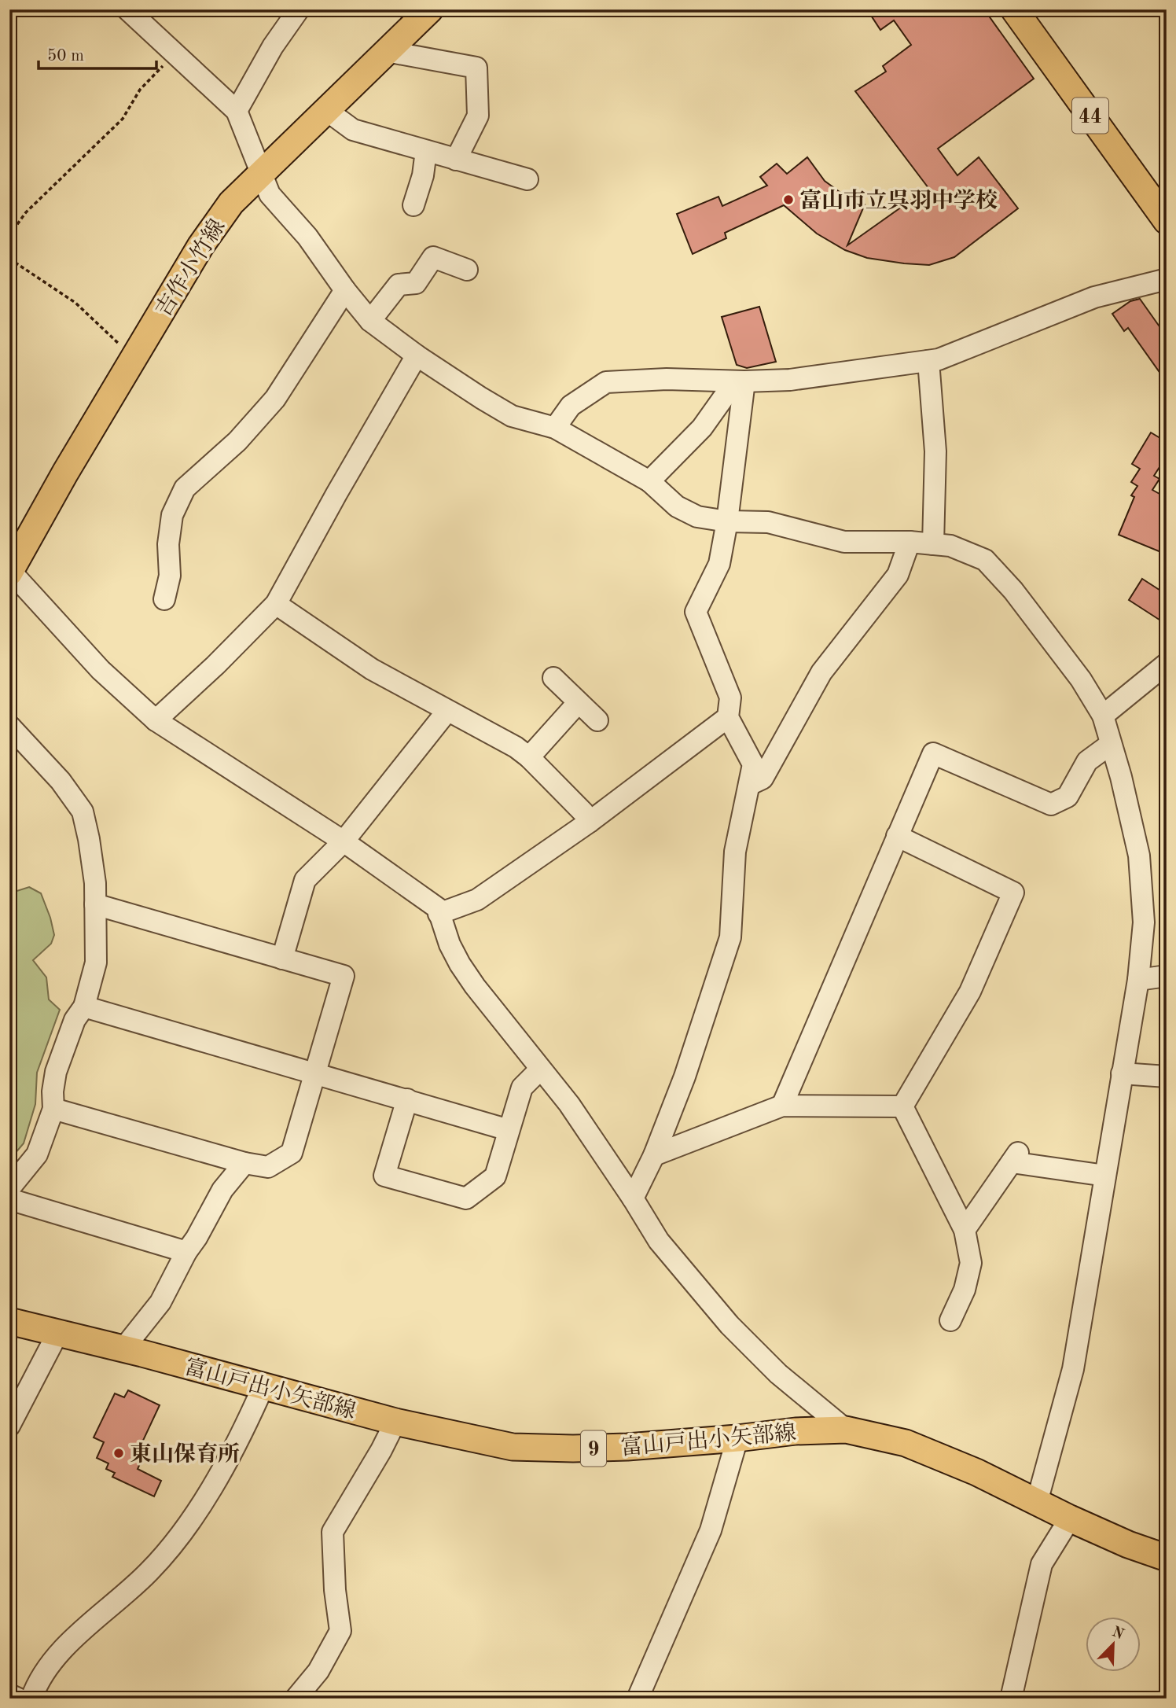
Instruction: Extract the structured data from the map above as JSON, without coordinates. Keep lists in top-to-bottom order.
{
  "streets": {
    "main road": [
      "44",
      "吉作小竹線",
      "富山戸出小矢部線",
      "9"
    ]
  },
  "places": ["富山市立呉羽中学校", "東山保育所"],
  "scale_bar": "50 m",
  "north": "top right"
}
